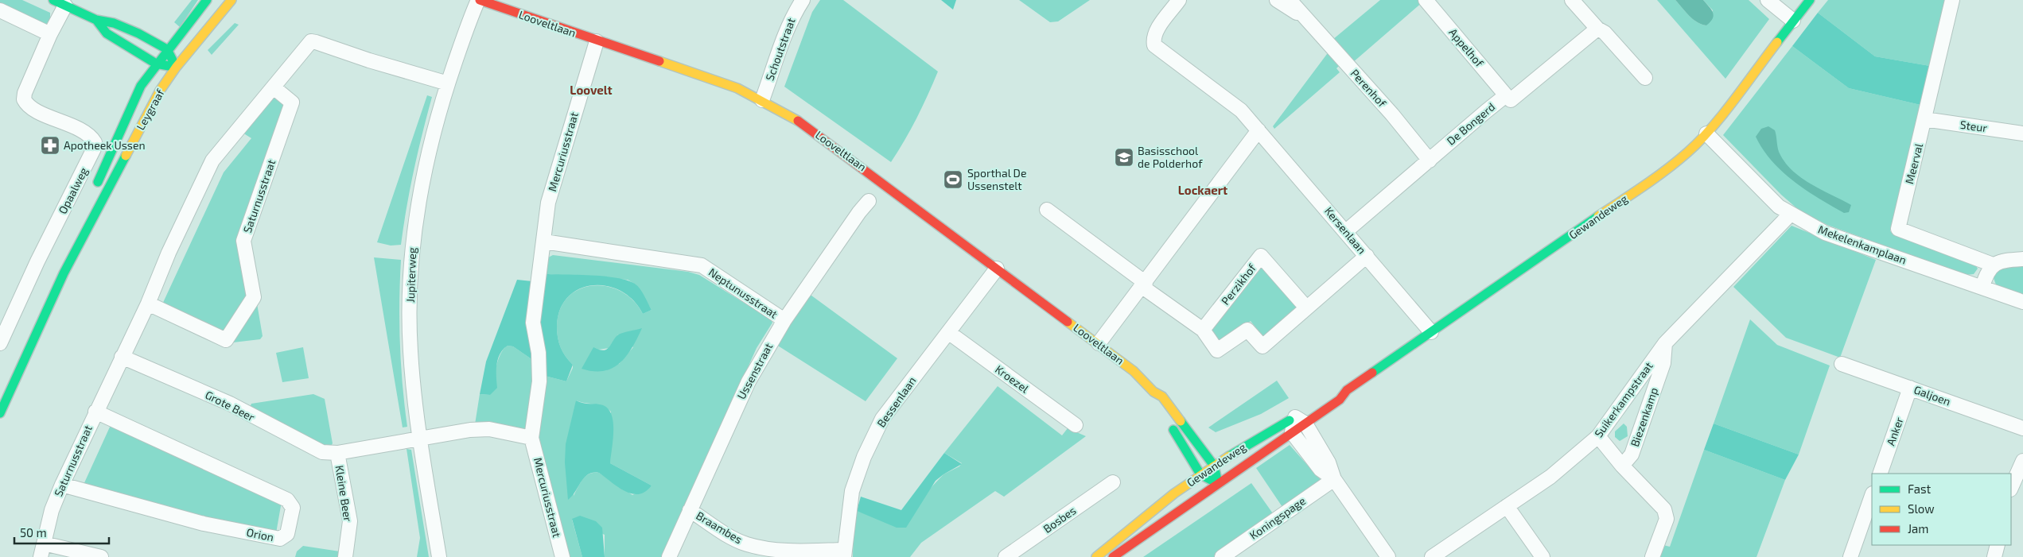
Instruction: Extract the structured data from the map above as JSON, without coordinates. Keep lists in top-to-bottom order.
{
  "streets": {
    "street": [
      "Looveltlaan",
      "Appelhof",
      "Schoutstraat",
      "Perenhof",
      "Leygraaf",
      "De Bongerd",
      "Steur",
      "Mercuriusstraat",
      "Meerval",
      "Opaalweg",
      "Saturnusstraat",
      "Gewandeweg",
      "Kersenlaan",
      "Mekelenkamplaan",
      "Jupiterweg",
      "Perzikhof",
      "Neptunusstraat",
      "Ussenstraat",
      "Kroezel",
      "Galjoen",
      "Suikerkampstraat",
      "Bessenlaan",
      "Grote Beer",
      "Biezenkamp",
      "Anker",
      "Kleine Beer",
      "Koningspage",
      "Bosbes",
      "Braambes",
      "Orion"
    ]
  },
  "crossings": [
    ["Looveltlaan", "Schoutstraat"],
    ["Looveltlaan", "Mercuriusstraat"],
    ["Looveltlaan", "Gewandeweg"],
    ["Looveltlaan", "Jupiterweg"],
    ["Looveltlaan", "Bessenlaan"],
    ["Appelhof", "De Bongerd"],
    ["Perenhof", "De Bongerd"],
    ["De Bongerd", "Kersenlaan"],
    ["Steur", "Meerval"],
    ["Mercuriusstraat", "Neptunusstraat"],
    ["Saturnusstraat", "Jupiterweg"],
    ["Saturnusstraat", "Grote Beer"],
    ["Saturnusstraat", "Orion"],
    ["Gewandeweg", "Kersenlaan"],
    ["Gewandeweg", "Mekelenkamplaan"],
    ["Mekelenkamplaan", "Suikerkampstraat"],
    ["Jupiterweg", "Grote Beer"],
    ["Neptunusstraat", "Ussenstraat"],
    ["Ussenstraat", "Braambes"],
    ["Kroezel", "Bessenlaan"],
    ["Galjoen", "Anker"],
    ["Suikerkampstraat", "Biezenkamp"],
    ["Bessenlaan", "Braambes"],
    ["Grote Beer", "Kleine Beer"]
  ],
  "districts": ["Loovelt", "Lockaert"],
  "places": {
    "pharmacy": ["Apotheek Ussen"],
    "school or university": ["Basisschool de Polderhof"],
    "sports": ["Sporthal De Ussenstelt"]
  },
  "legend": ["Fast", "Slow", "Jam"],
  "scale_bar": "50 m"
}
